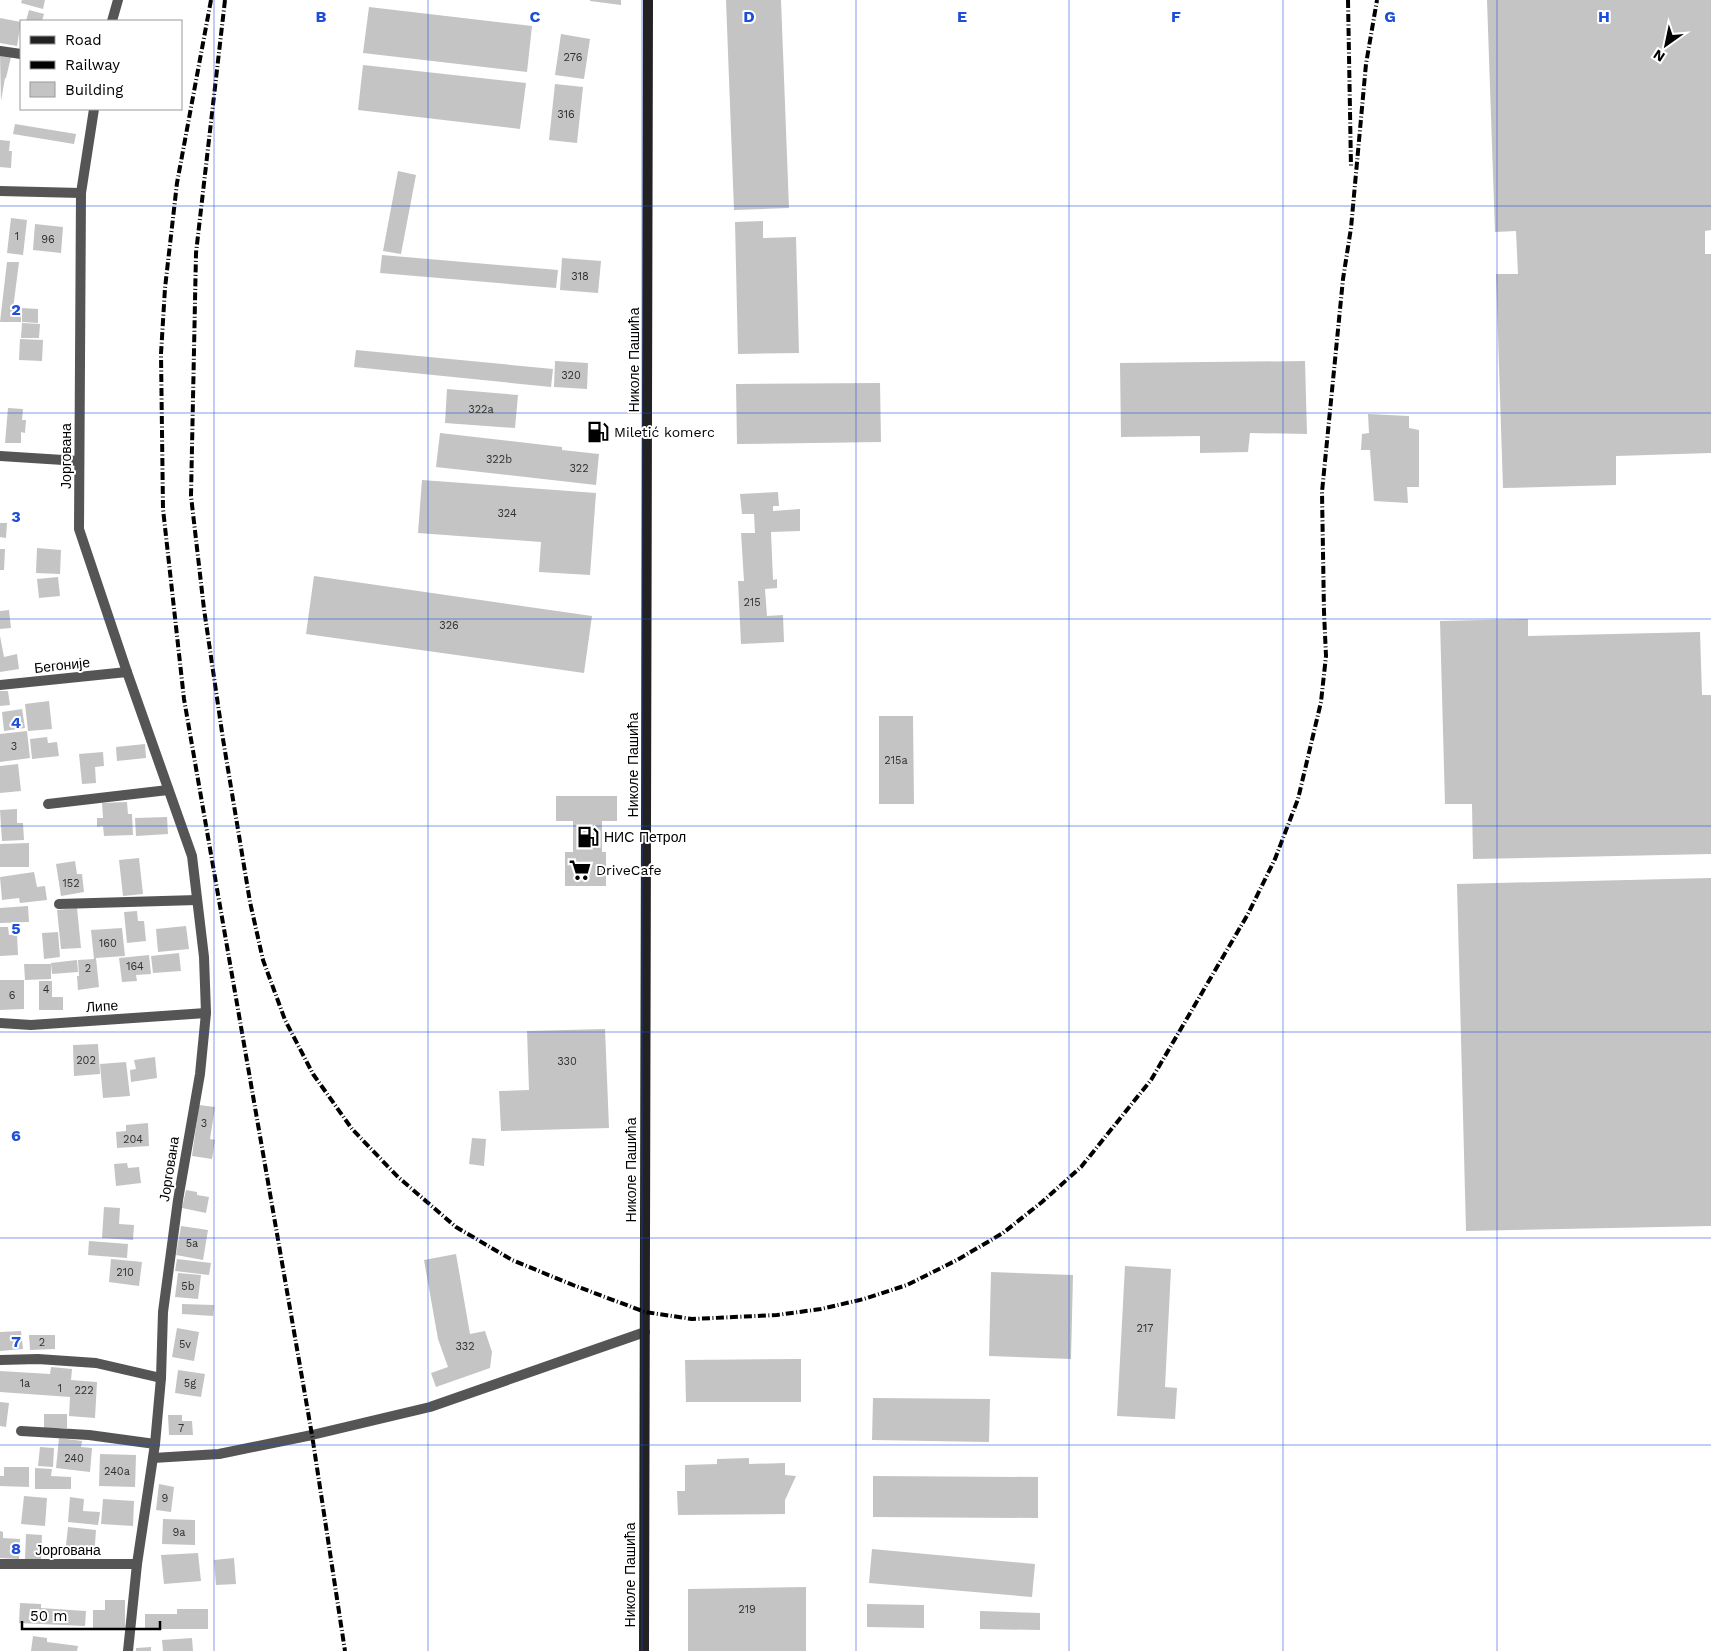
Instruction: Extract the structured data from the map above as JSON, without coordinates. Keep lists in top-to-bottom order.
{
  "streets": {
    "main road": ["Николе Пашића"],
    "street": ["Јоргована", "Бегоније", "Липе"]
  },
  "crossings": [
    ["Јоргована", "Бегоније"],
    ["Јоргована", "Липе"]
  ],
  "places": {
    "fuel station": ["Miletić komerc", "НИС Петрол"],
    "supermarket": ["DriveCafe"]
  },
  "house_numbers": [
    "276",
    "316",
    "1",
    "96",
    "318",
    "320",
    "322a",
    "322b",
    "322",
    "324",
    "215",
    "326",
    "3",
    "215a",
    "152",
    "160",
    "164",
    "2",
    "4",
    "6",
    "202",
    "330",
    "3",
    "204",
    "5a",
    "210",
    "5b",
    "217",
    "2",
    "5v",
    "332",
    "1a",
    "5g",
    "1",
    "222",
    "7",
    "240",
    "240a",
    "9",
    "9a",
    "219"
  ],
  "legend": ["Road", "Railway", "Building"],
  "scale_bar": "50 m",
  "north": "bottom left",
  "grid": {
    "columns": [
      "B",
      "C",
      "D",
      "E",
      "F",
      "G",
      "H"
    ],
    "rows": [
      "2",
      "3",
      "4",
      "5",
      "6",
      "7",
      "8"
    ]
  }
}
